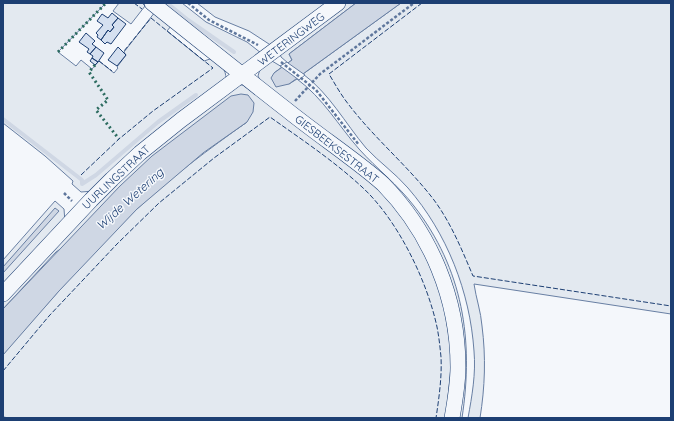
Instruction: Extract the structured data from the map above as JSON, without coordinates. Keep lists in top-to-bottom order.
{
  "streets": {
    "street": ["WETERINGWEG", "GIESBEEKSESTRAAT", "UURLINGSTRAAT"]
  },
  "crossings": [
    ["WETERINGWEG", "GIESBEEKSESTRAAT"],
    ["WETERINGWEG", "UURLINGSTRAAT"],
    ["GIESBEEKSESTRAAT", "UURLINGSTRAAT"]
  ],
  "water": ["Wijde Wetering"]
}
